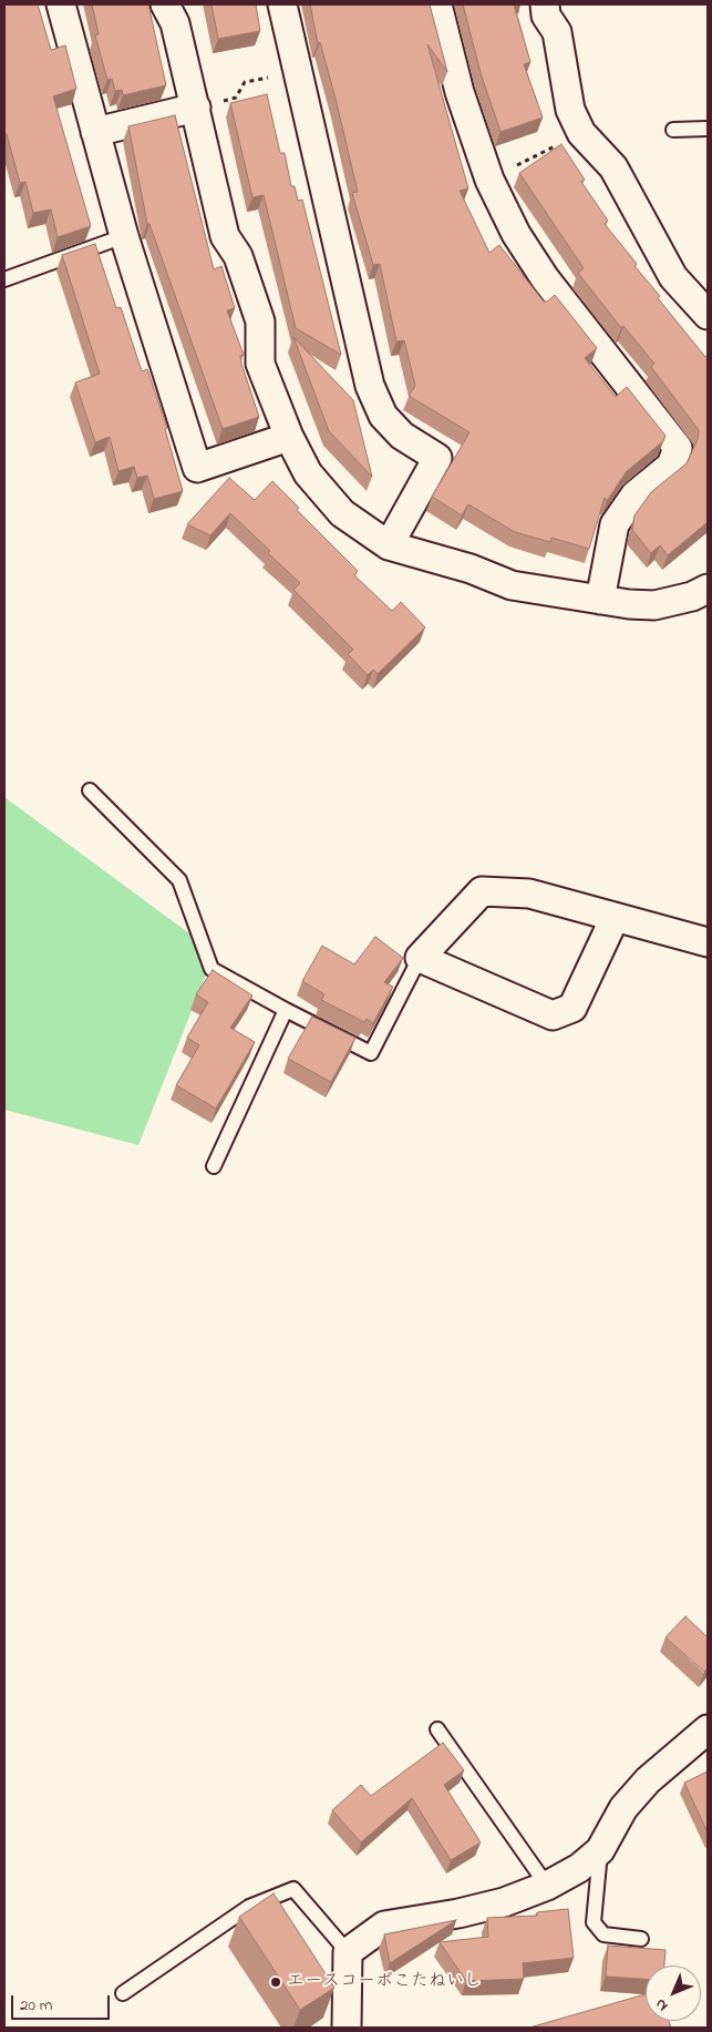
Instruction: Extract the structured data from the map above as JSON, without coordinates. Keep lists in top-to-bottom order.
{
  "places": ["エースコーポこたねいし"],
  "scale_bar": "20 m",
  "north": "bottom left"
}
